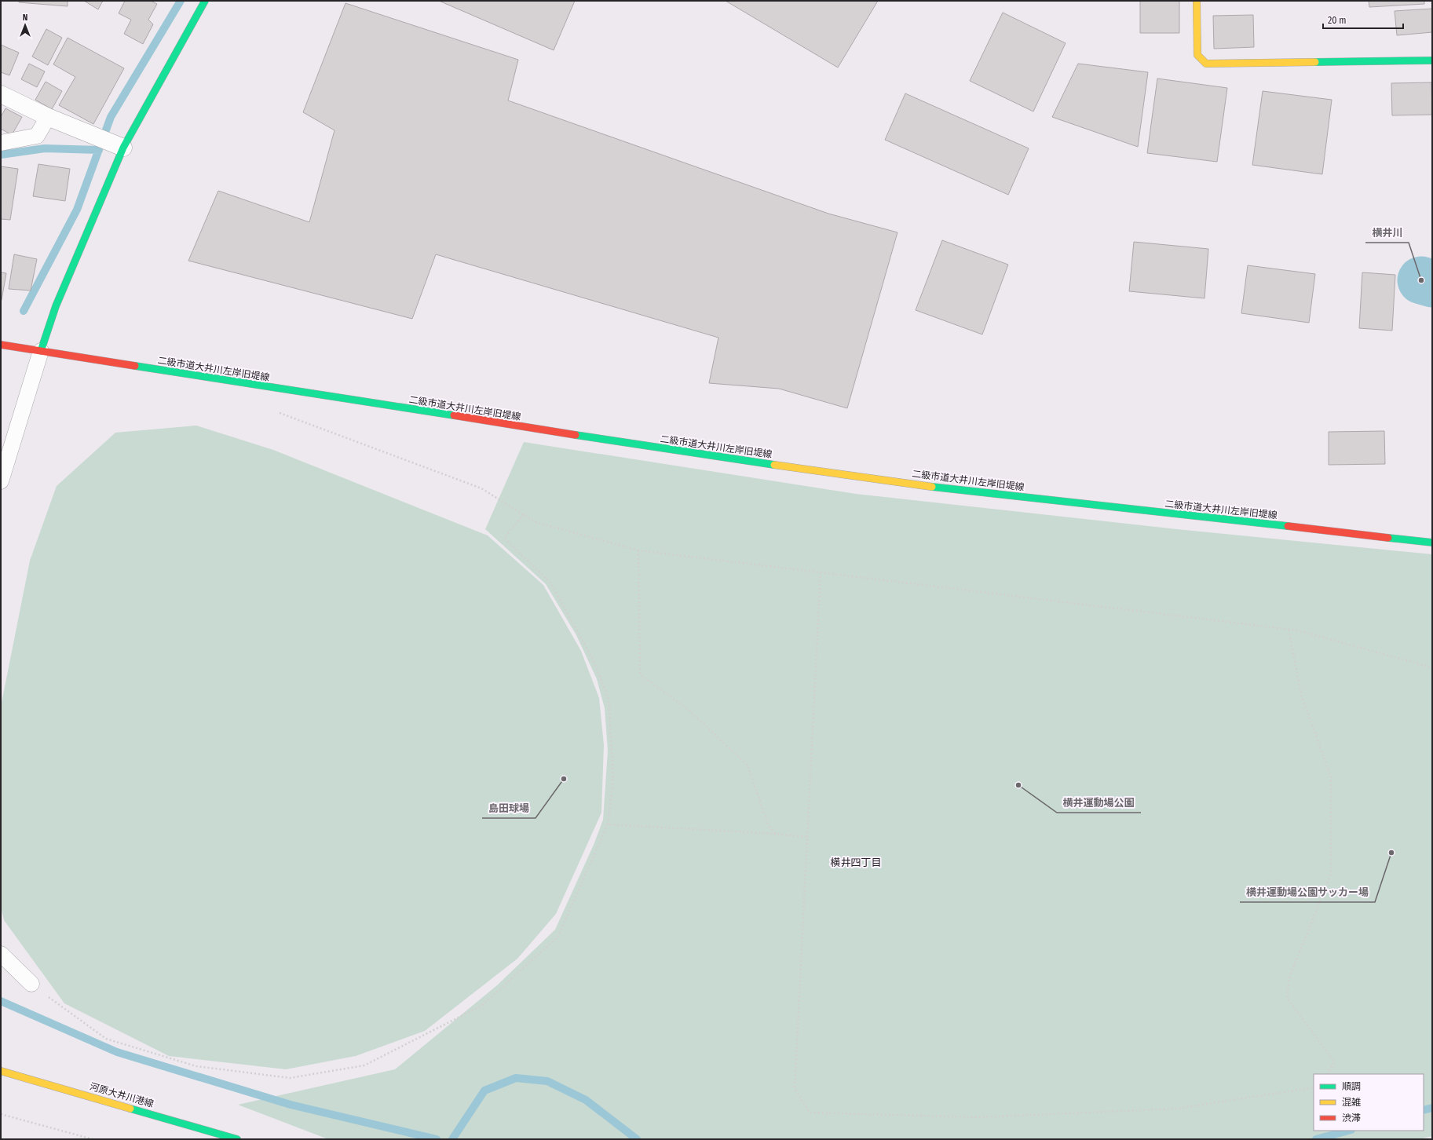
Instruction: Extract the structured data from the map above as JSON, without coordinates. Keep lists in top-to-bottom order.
{
  "streets": {
    "street": ["二級市道大井川左岸旧堤線", "河原大井川港線"]
  },
  "districts": ["横井四丁目"],
  "places": [
    "横井川",
    "島田球場",
    "横井運動場公園",
    "横井運動場公園サッカー場"
  ],
  "legend": ["順調", "混雑", "渋滞"],
  "scale_bar": "20 m",
  "north": "top"
}
